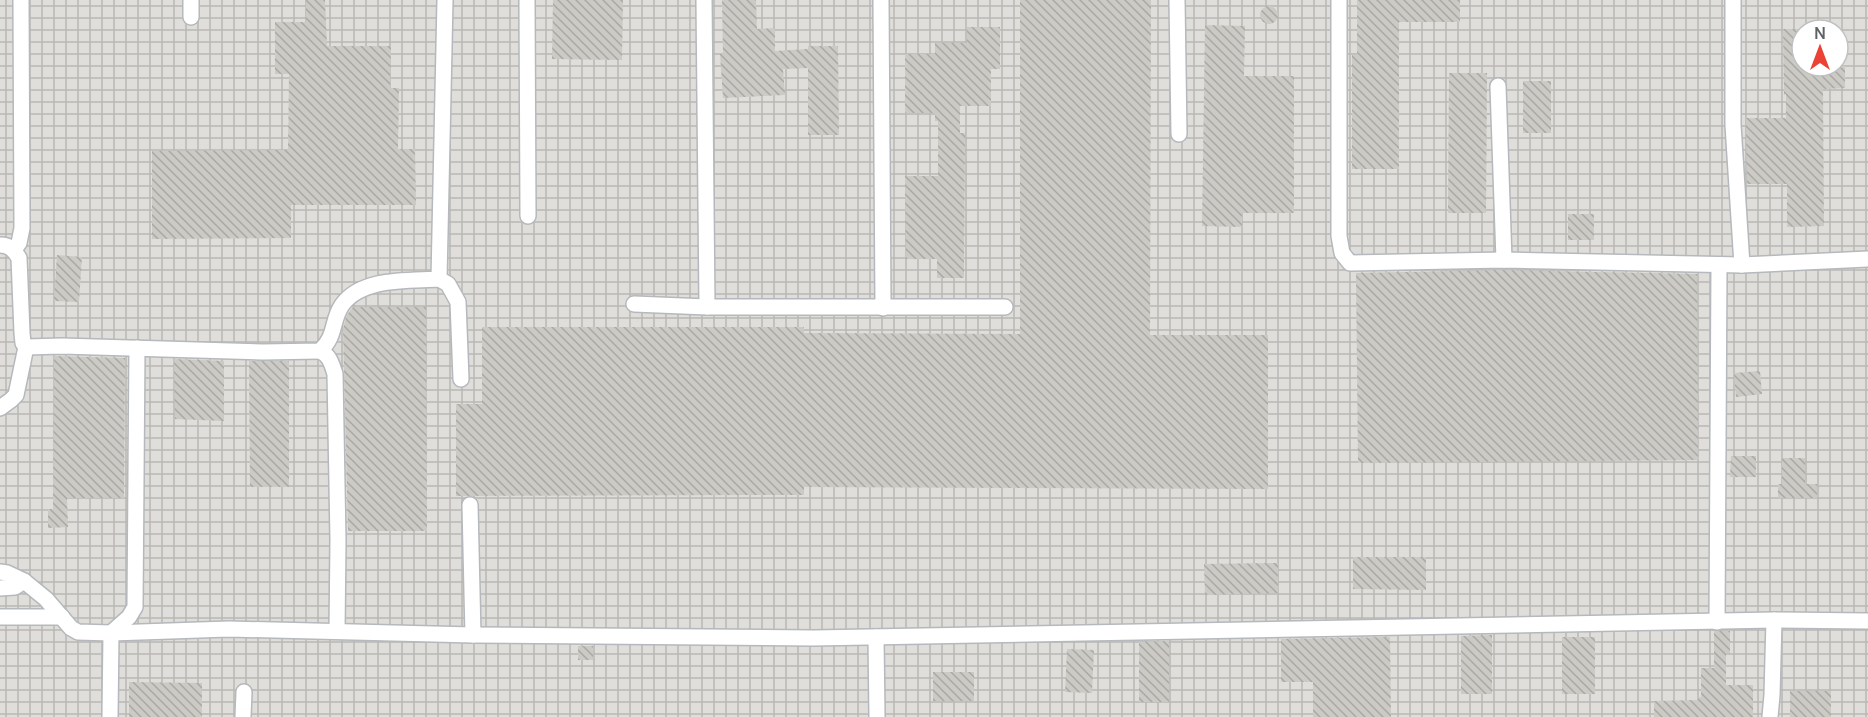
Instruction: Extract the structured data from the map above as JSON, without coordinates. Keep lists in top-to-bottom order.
{
  "north": "top"
}
